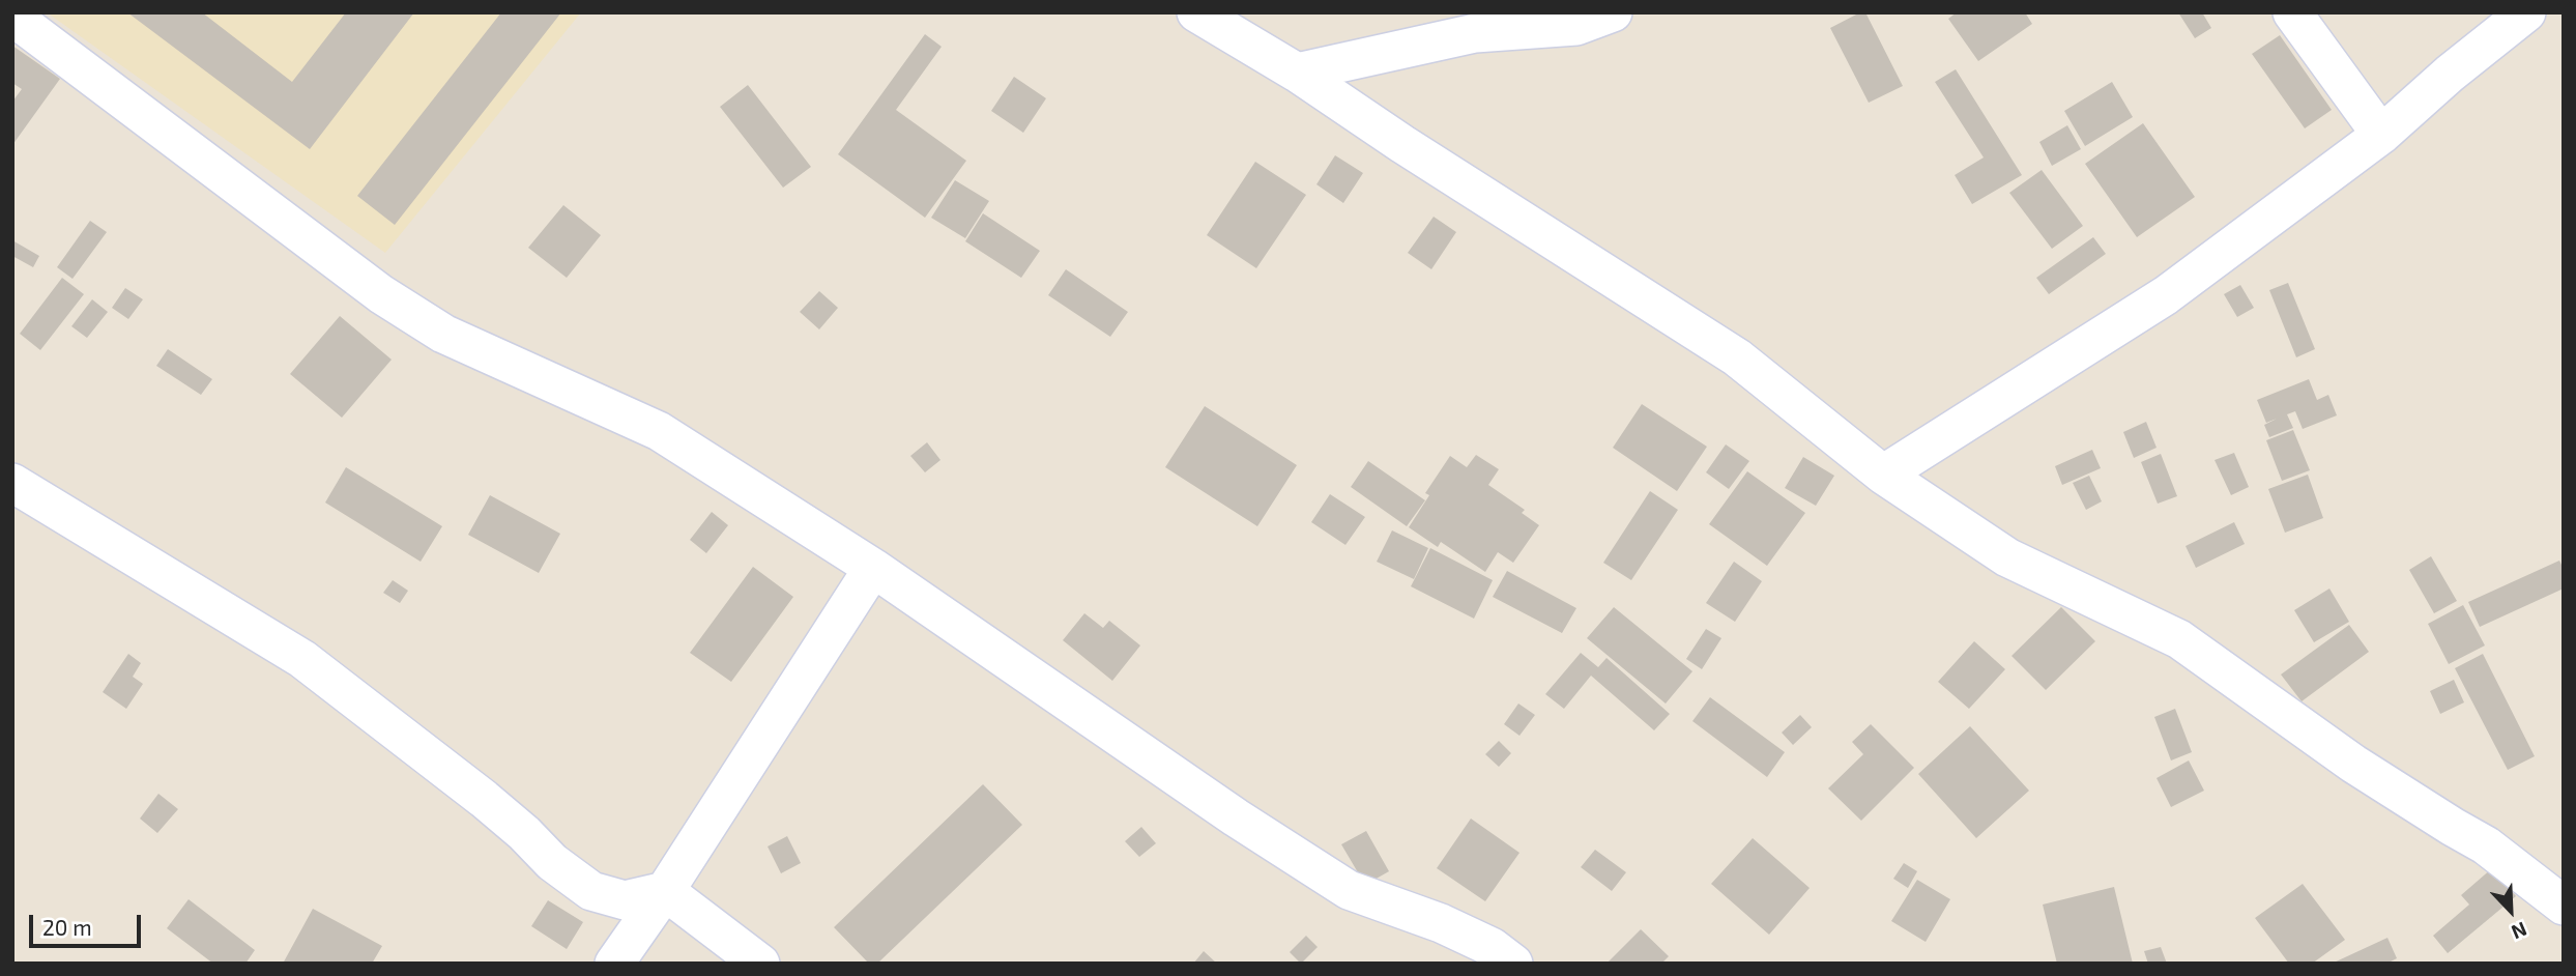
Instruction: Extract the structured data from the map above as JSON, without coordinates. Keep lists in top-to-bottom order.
{
  "scale_bar": "20 m",
  "north": "bottom right"
}
